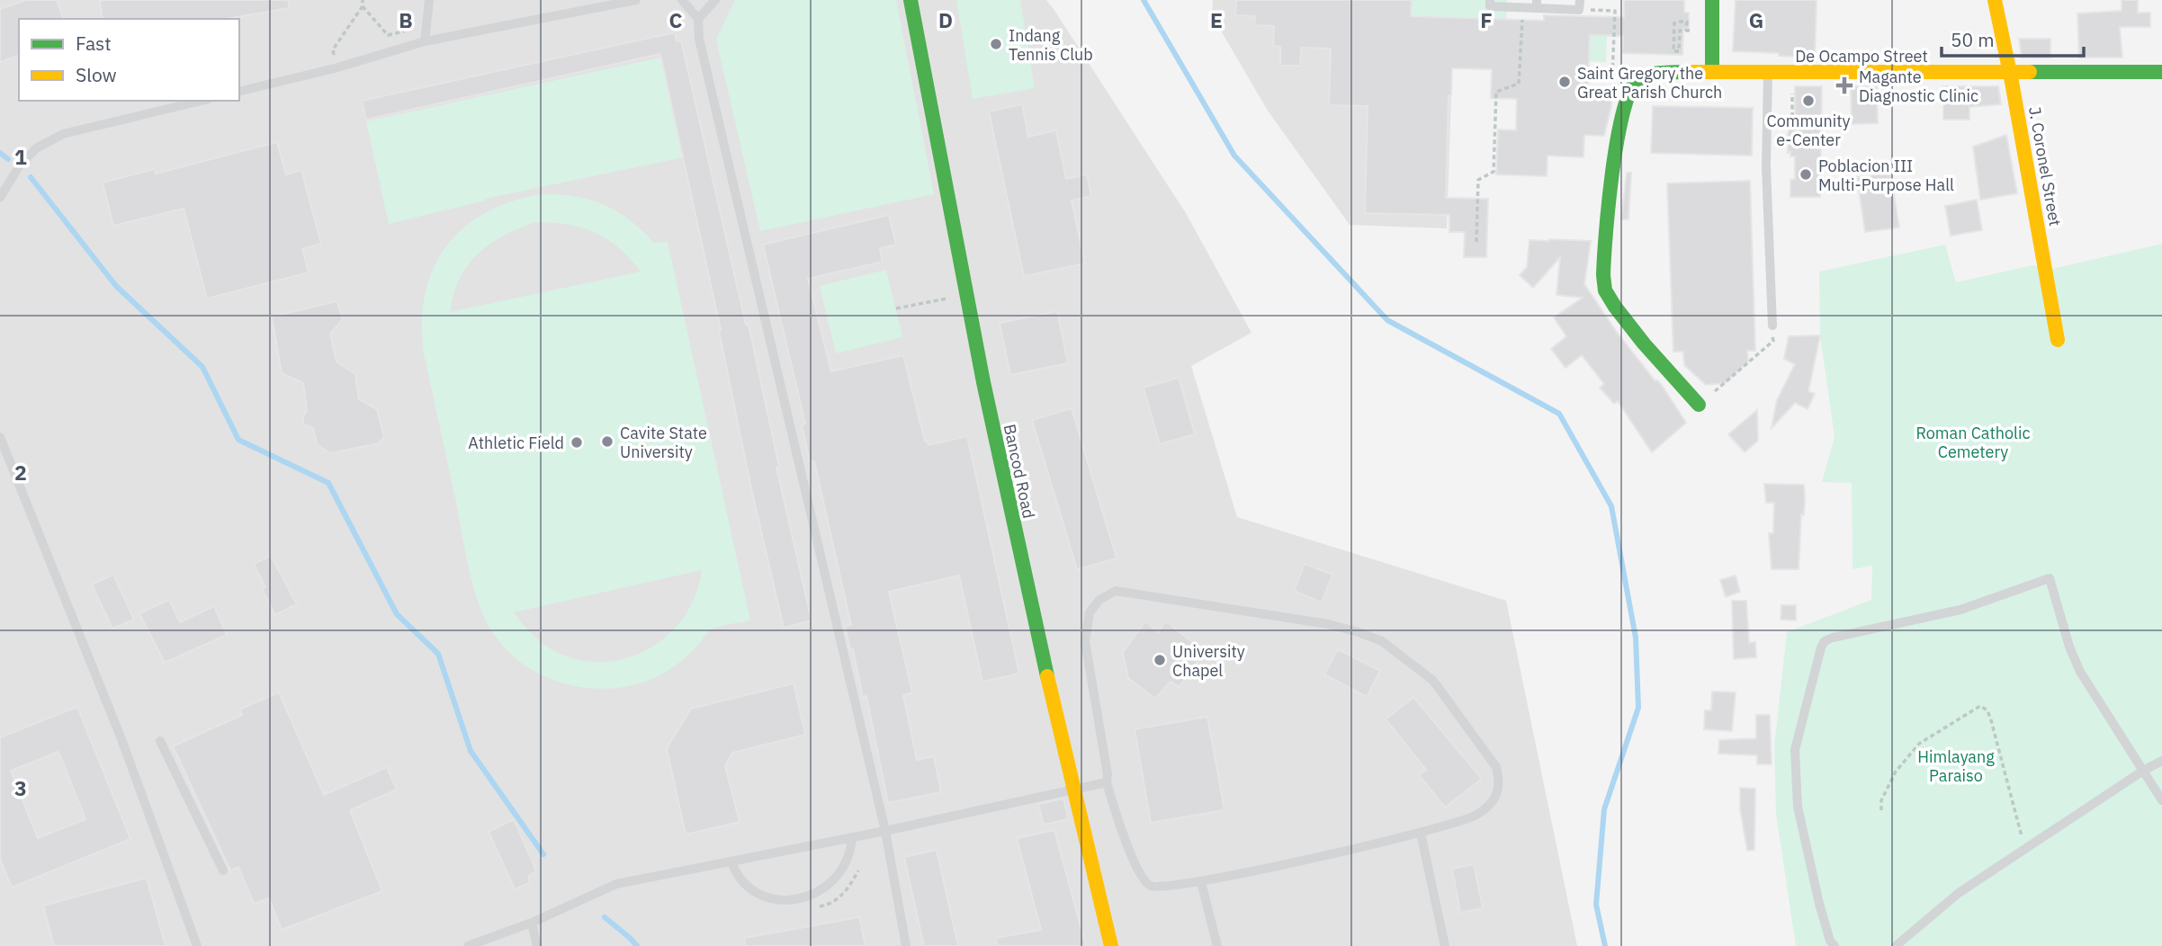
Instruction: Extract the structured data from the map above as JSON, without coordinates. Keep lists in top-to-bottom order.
{
  "streets": {
    "street": ["De Ocampo Street", "J. Coronel Street", "Bancod Road"]
  },
  "crossings": [
    ["De Ocampo Street", "J. Coronel Street"]
  ],
  "parks": ["Roman Catholic Cemetery", "Himlayang Paraiso"],
  "places": {
    "other": [
      "Indang Tennis Club",
      "Saint Gregory the Great Parish Church",
      "Community e-Center",
      "Poblacion III Multi-Purpose Hall",
      "Cavite State University",
      "Athletic Field",
      "University Chapel"
    ],
    "health": ["Magante Diagnostic Clinic"]
  },
  "legend": ["Fast", "Slow"],
  "scale_bar": "50 m",
  "grid": {
    "columns": [
      "B",
      "C",
      "D",
      "E",
      "F",
      "G"
    ],
    "rows": ["1", "2", "3"]
  }
}
